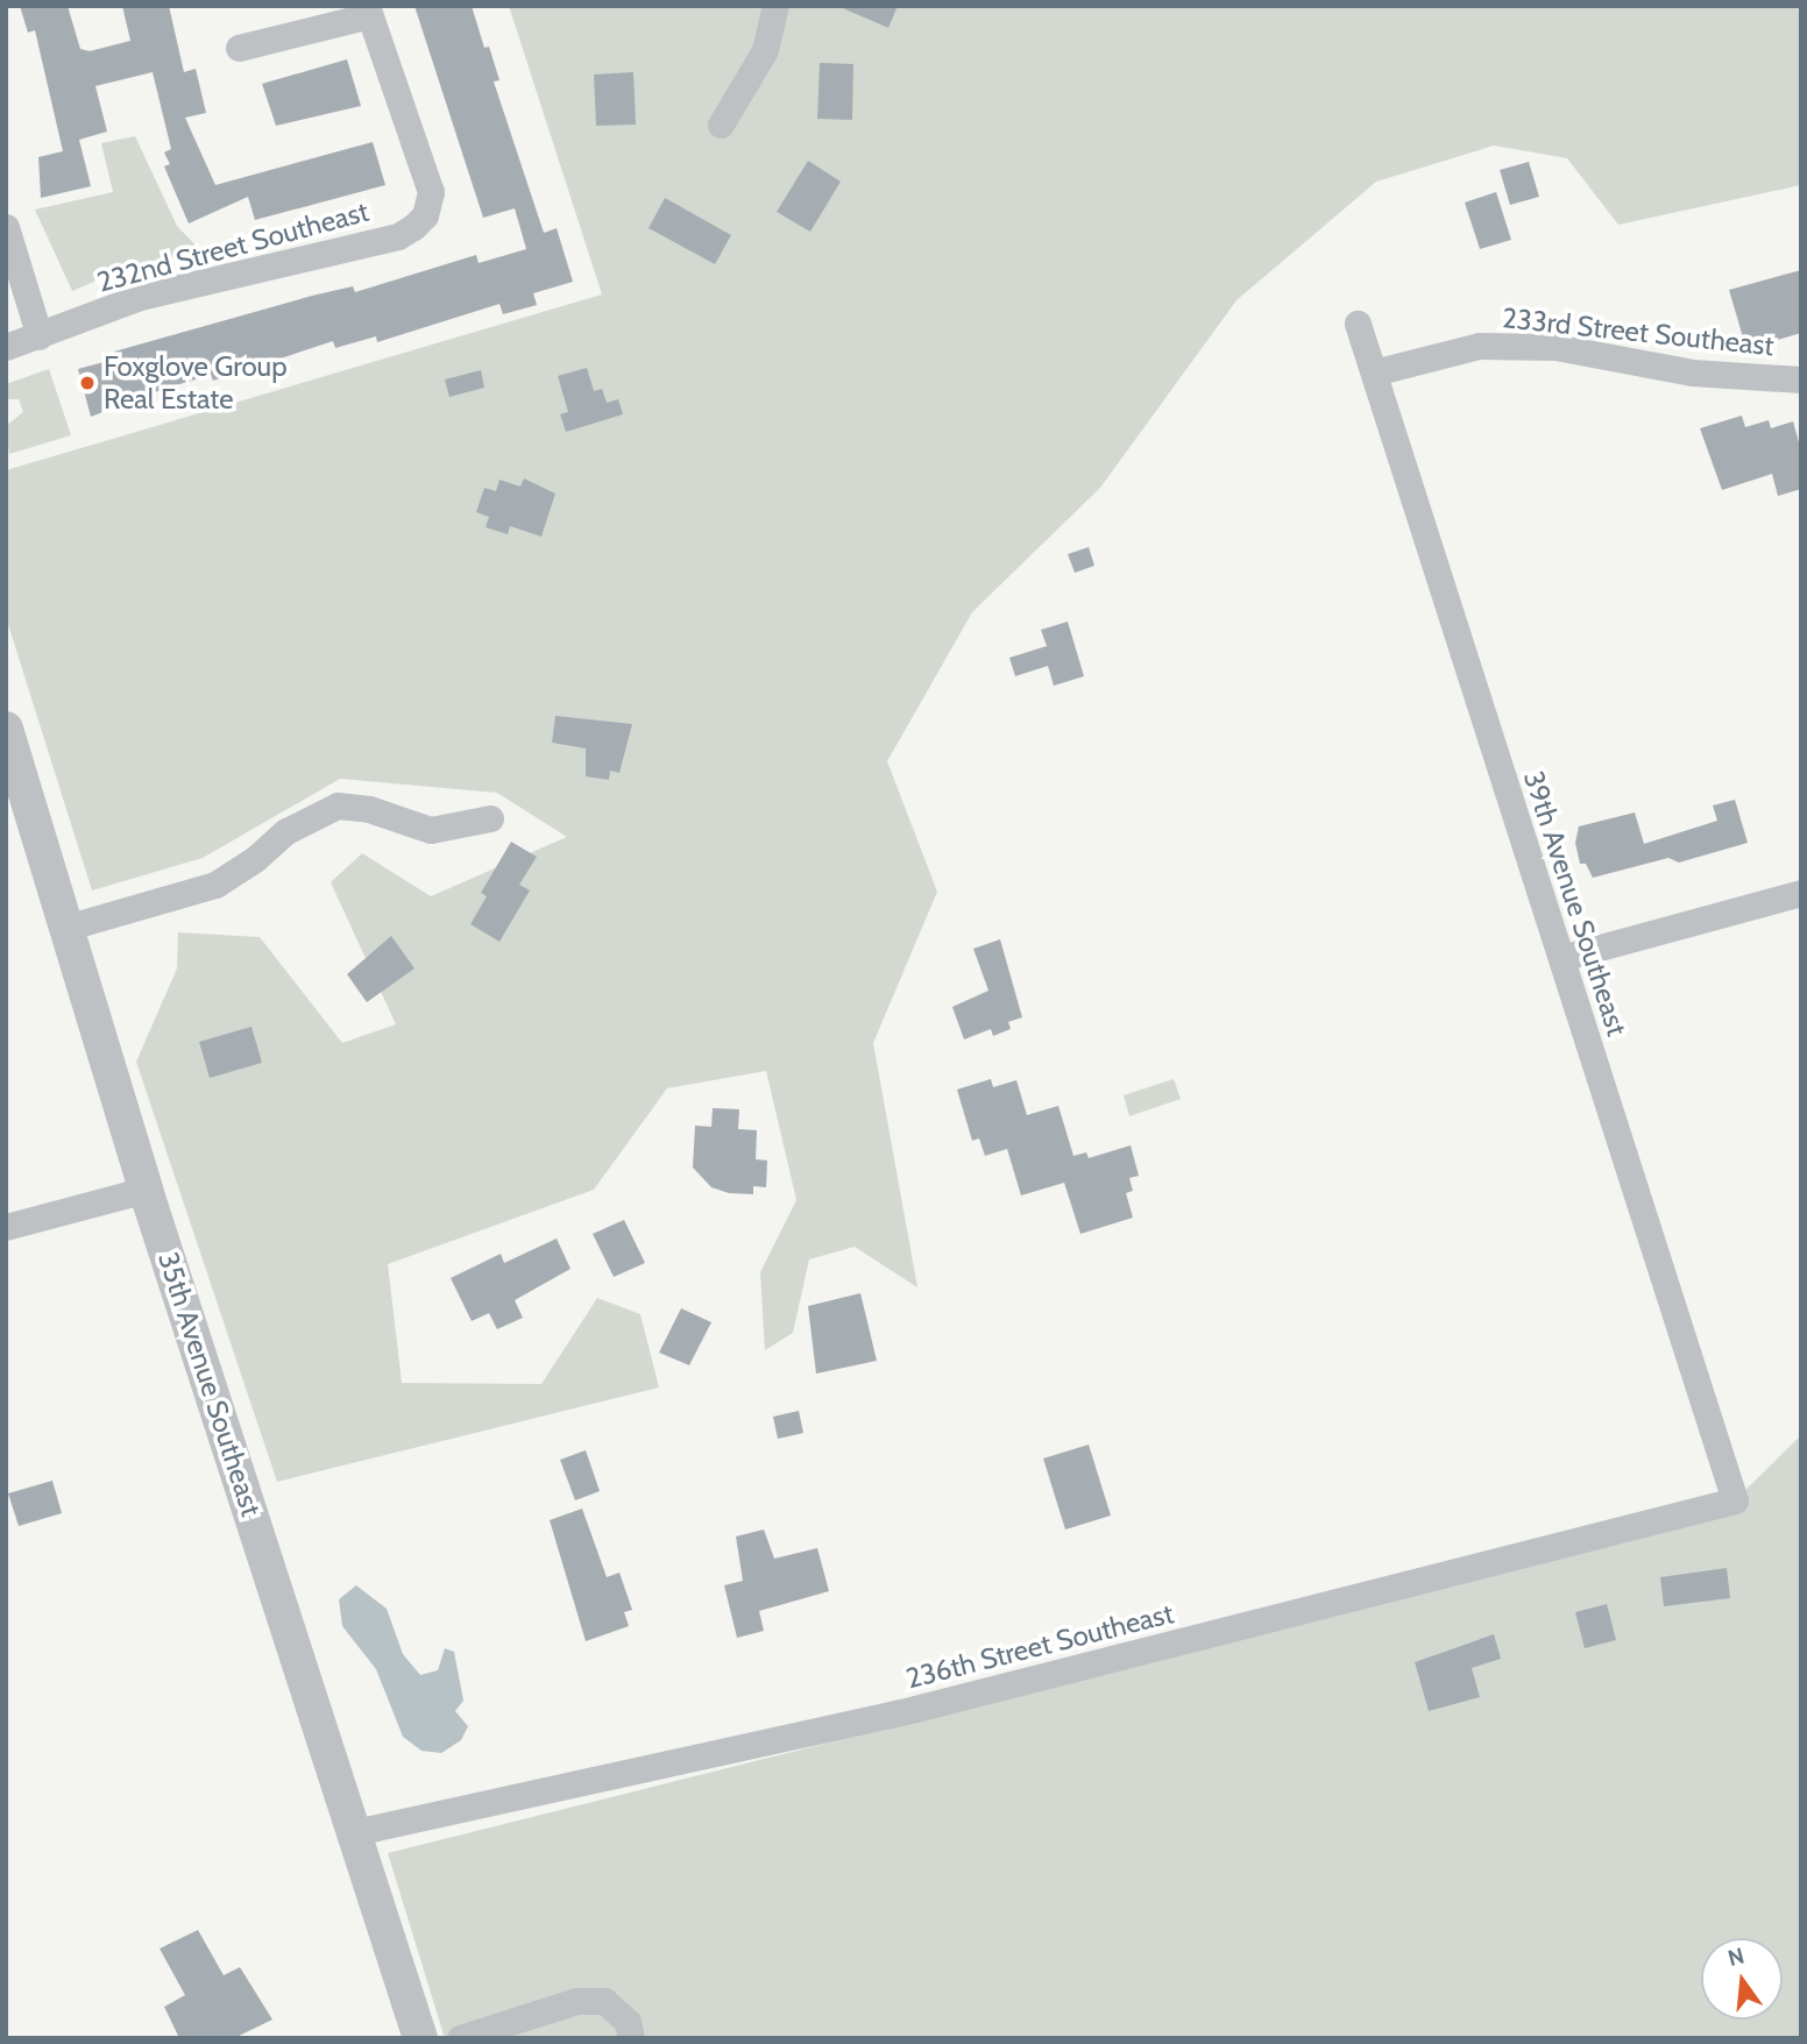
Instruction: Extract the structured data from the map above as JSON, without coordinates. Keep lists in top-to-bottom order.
{
  "streets": {
    "street": [
      "232nd Street Southeast",
      "233rd Street Southeast",
      "39th Avenue Southeast",
      "35th Avenue Southeast",
      "236th Street Southeast"
    ]
  },
  "crossings": [
    ["233rd Street Southeast", "39th Avenue Southeast"],
    ["39th Avenue Southeast", "236th Street Southeast"],
    ["35th Avenue Southeast", "236th Street Southeast"]
  ],
  "places": ["Foxglove Group Real Estate"],
  "north": "top"
}
